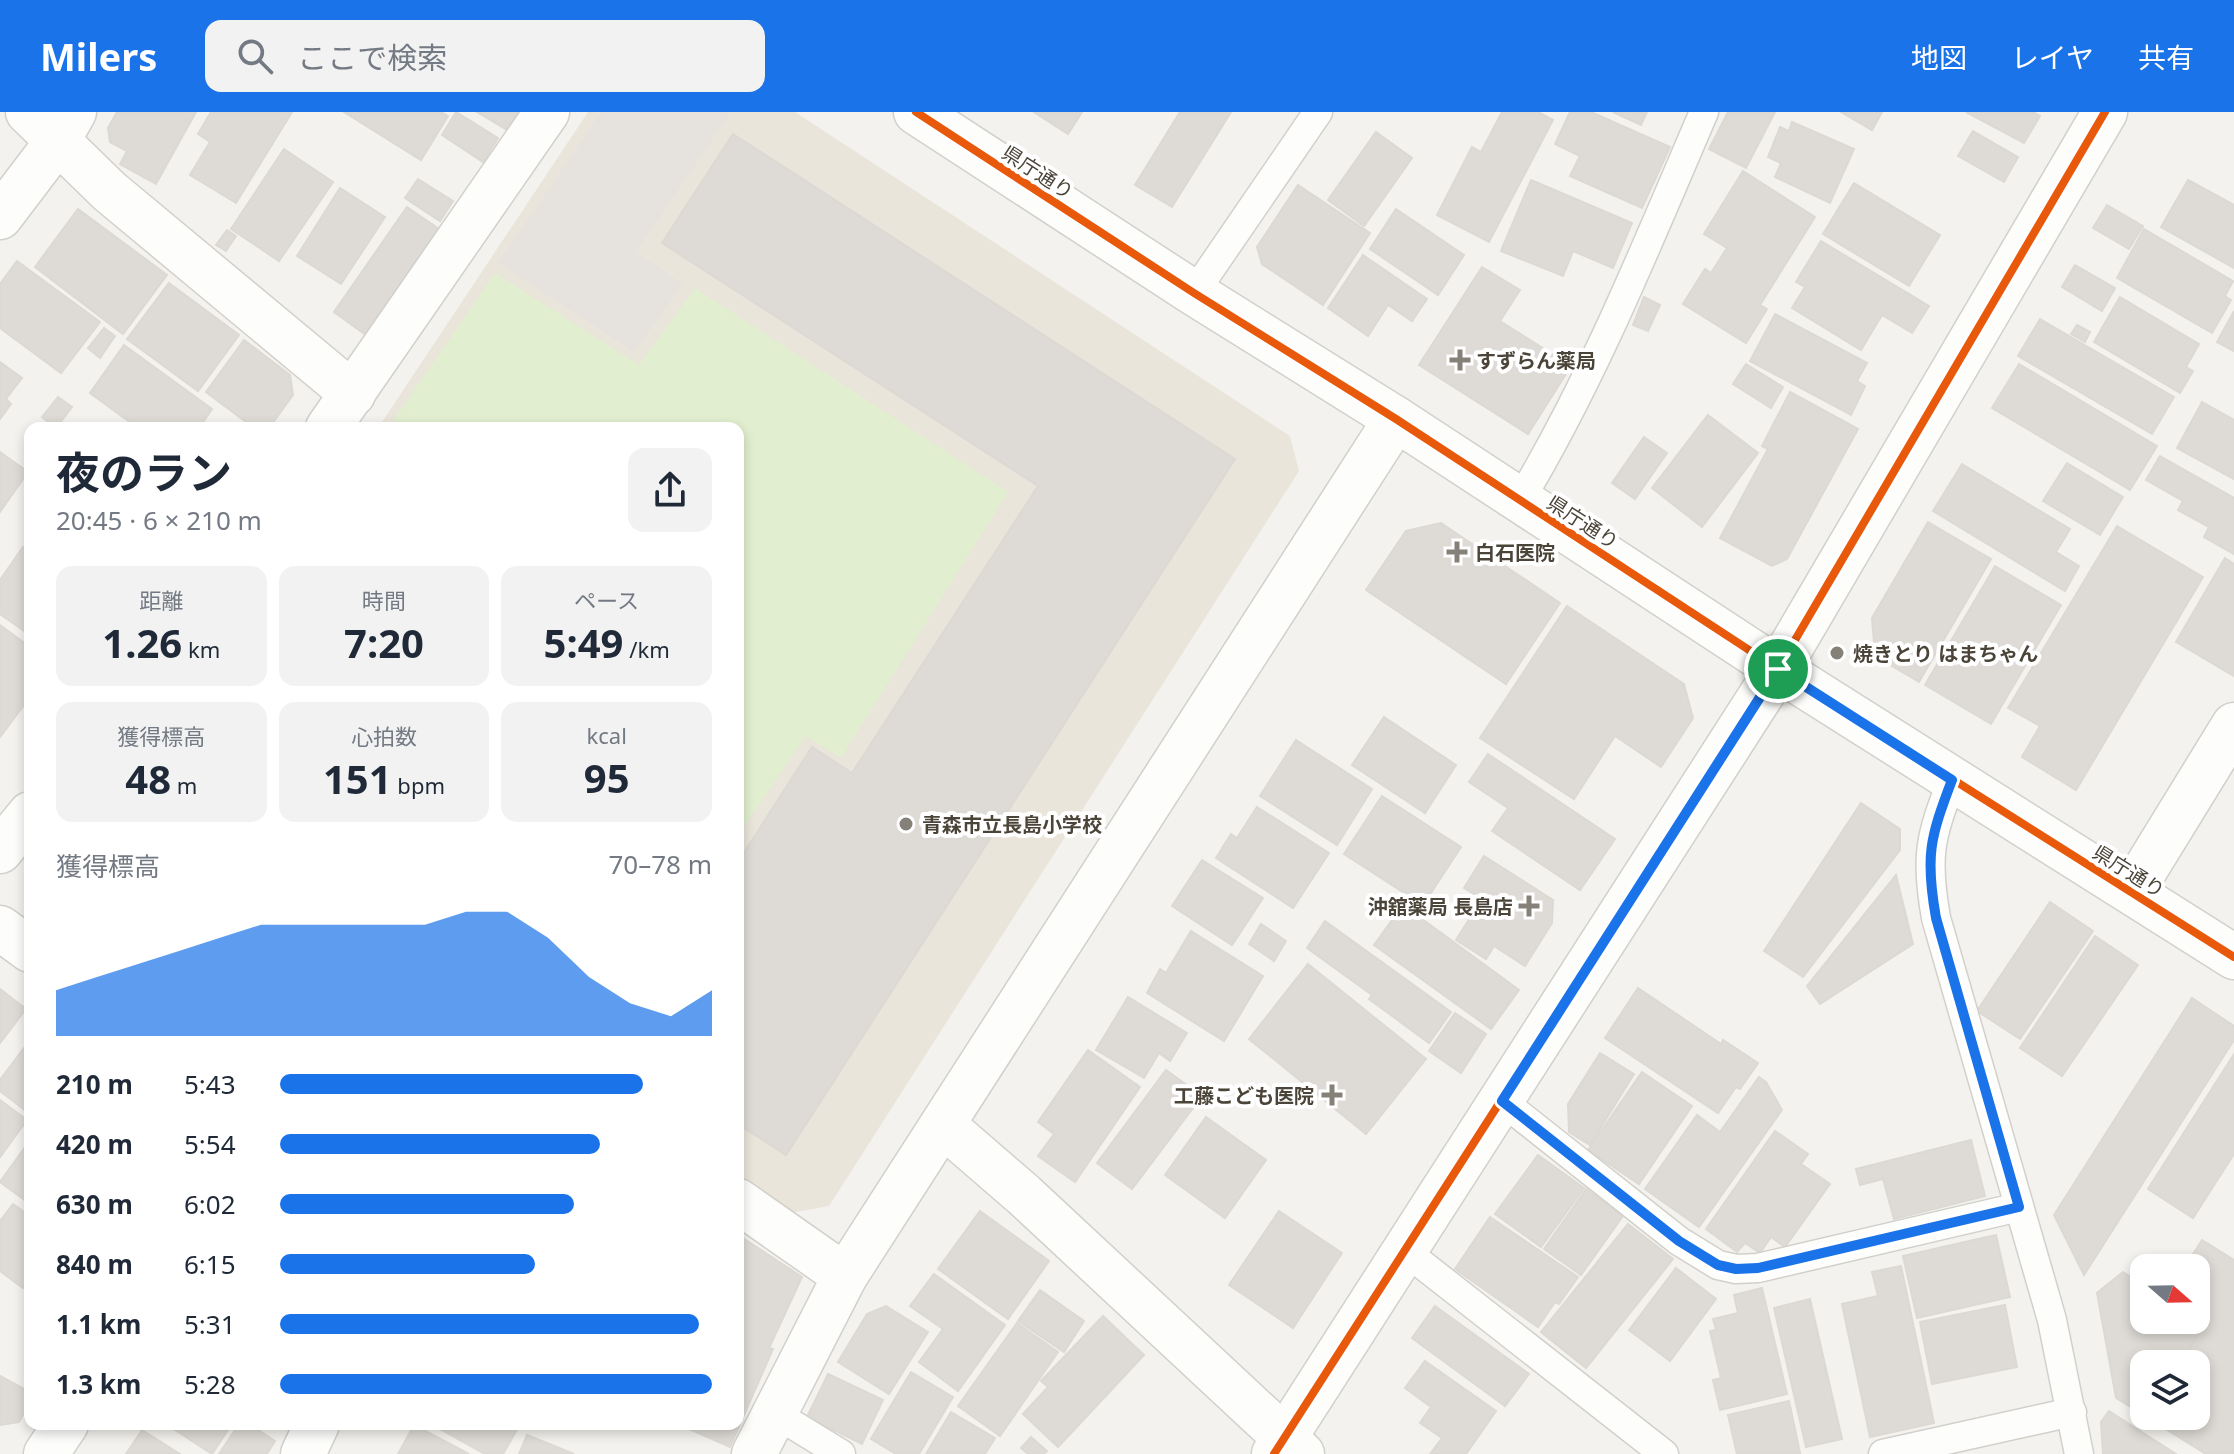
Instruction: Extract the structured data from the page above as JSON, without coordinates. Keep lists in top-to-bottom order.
{
  "streets": {
    "street": ["県庁通り"]
  },
  "places": {
    "health": [
      "すずらん薬局",
      "白石医院",
      "沖舘薬局 長島店",
      "工藤こども医院"
    ],
    "other": ["焼きとり はまちゃん", "青森市立長島小学校"]
  },
  "north": "right",
  "page": {
    "header": "Milers",
    "search": "ここで検索",
    "nav": ["地図", "レイヤ", "共有"],
    "heading": ["夜のラン", "20:45 · 6 × 210 m"],
    "stats": [
      ["距離", "1.26 km"],
      ["時間", "7:20"],
      ["ペース", "5:49 /km"],
      ["獲得標高", "48 m"],
      ["心拍数", "151 bpm"],
      ["kcal", "95"]
    ],
    "chart": ["獲得標高", "70–78 m"],
    "list": [
      {
        "name": "210 m",
        "note": "5:43"
      },
      {
        "name": "420 m",
        "note": "5:54"
      },
      {
        "name": "630 m",
        "note": "6:02"
      },
      {
        "name": "840 m",
        "note": "6:15"
      },
      {
        "name": "1.1 km",
        "note": "5:31"
      },
      {
        "name": "1.3 km",
        "note": "5:28"
      }
    ]
  }
}
